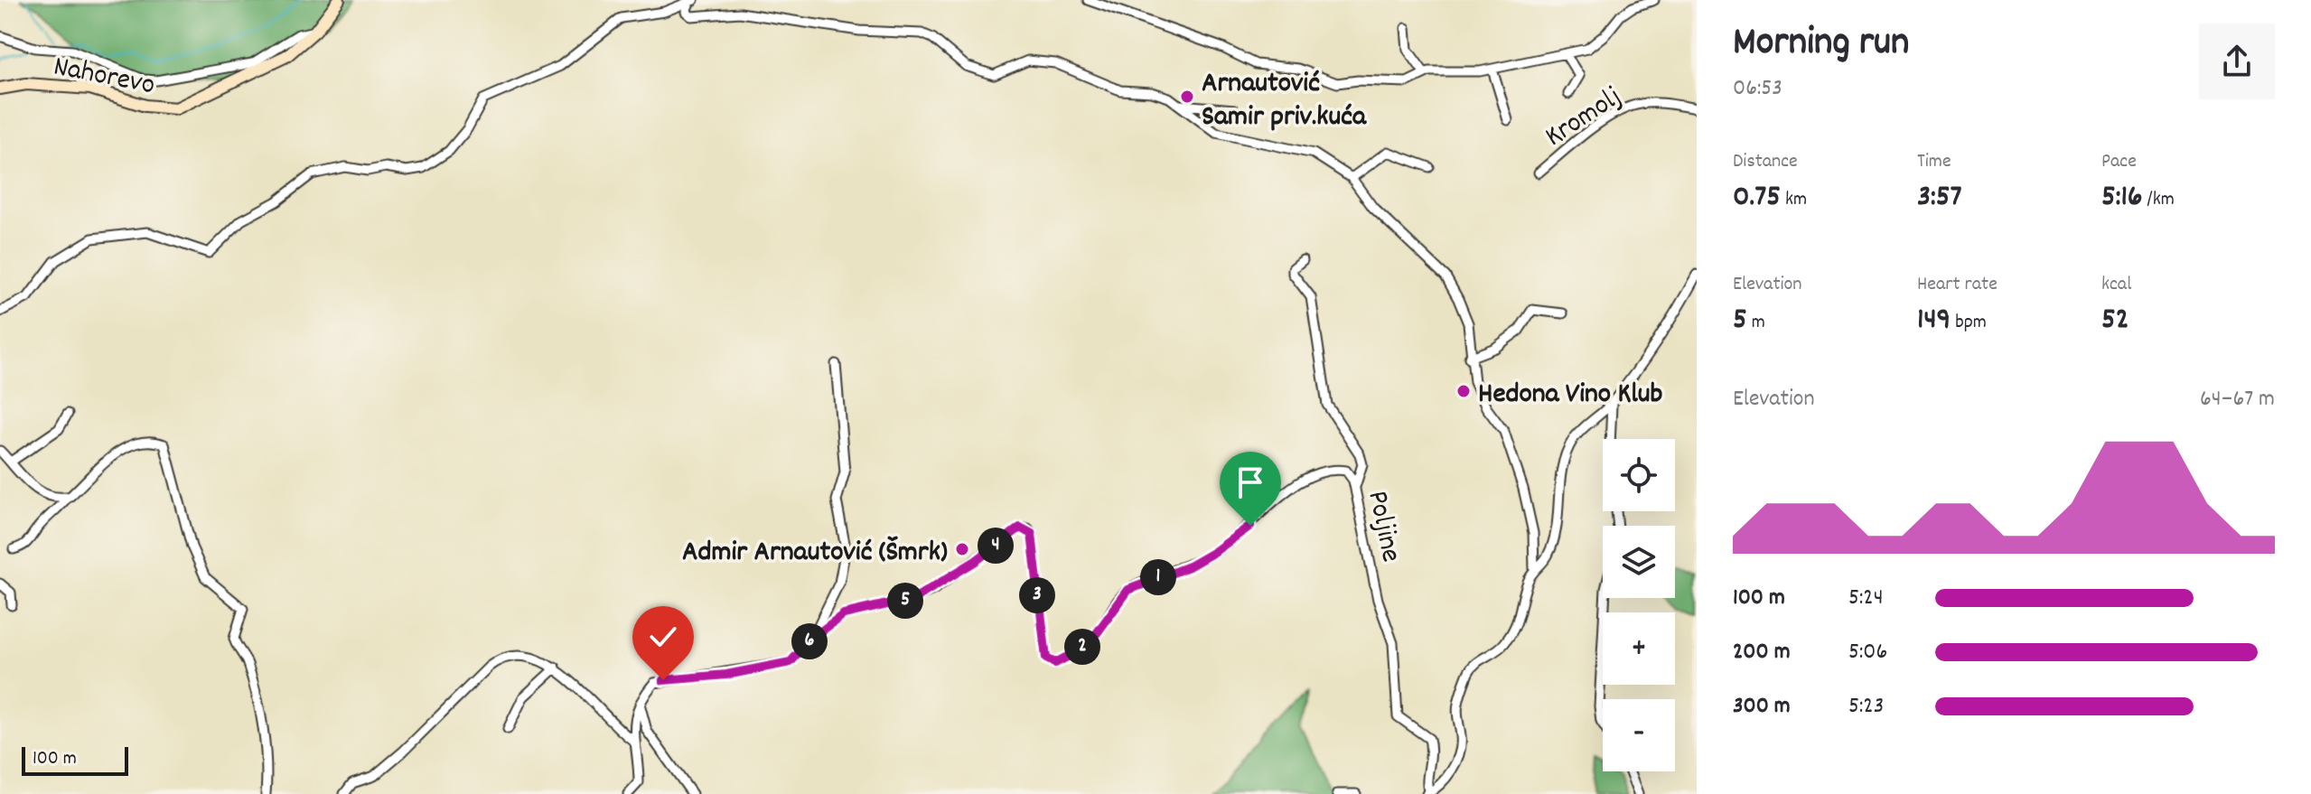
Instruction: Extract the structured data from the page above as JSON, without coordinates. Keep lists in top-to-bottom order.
{
  "streets": {
    "street": ["Nahorevo", "Kromolj", "Poljine"]
  },
  "places": ["Arnautović Samir priv.kuća", "Hedona Vino Klub", "Admir Arnautović (Šmrk)"],
  "scale_bar": "100 m",
  "page": {
    "heading": ["Morning run", "06:53"],
    "stats": [
      ["Distance", "0.75 km"],
      ["Time", "3:57"],
      ["Pace", "5:16 /km"],
      ["Elevation", "5 m"],
      ["Heart rate", "149 bpm"],
      ["kcal", "52"]
    ],
    "chart": ["Elevation", "64–67 m"],
    "map_buttons": ["+", "−"],
    "pins": [
      "4",
      "1",
      "3",
      "5",
      "6",
      "2"
    ],
    "list": [
      {
        "name": "100 m",
        "note": "5:24"
      },
      {
        "name": "200 m",
        "note": "5:06"
      },
      {
        "name": "300 m",
        "note": "5:23"
      }
    ],
    "scale": "100 m"
  }
}
